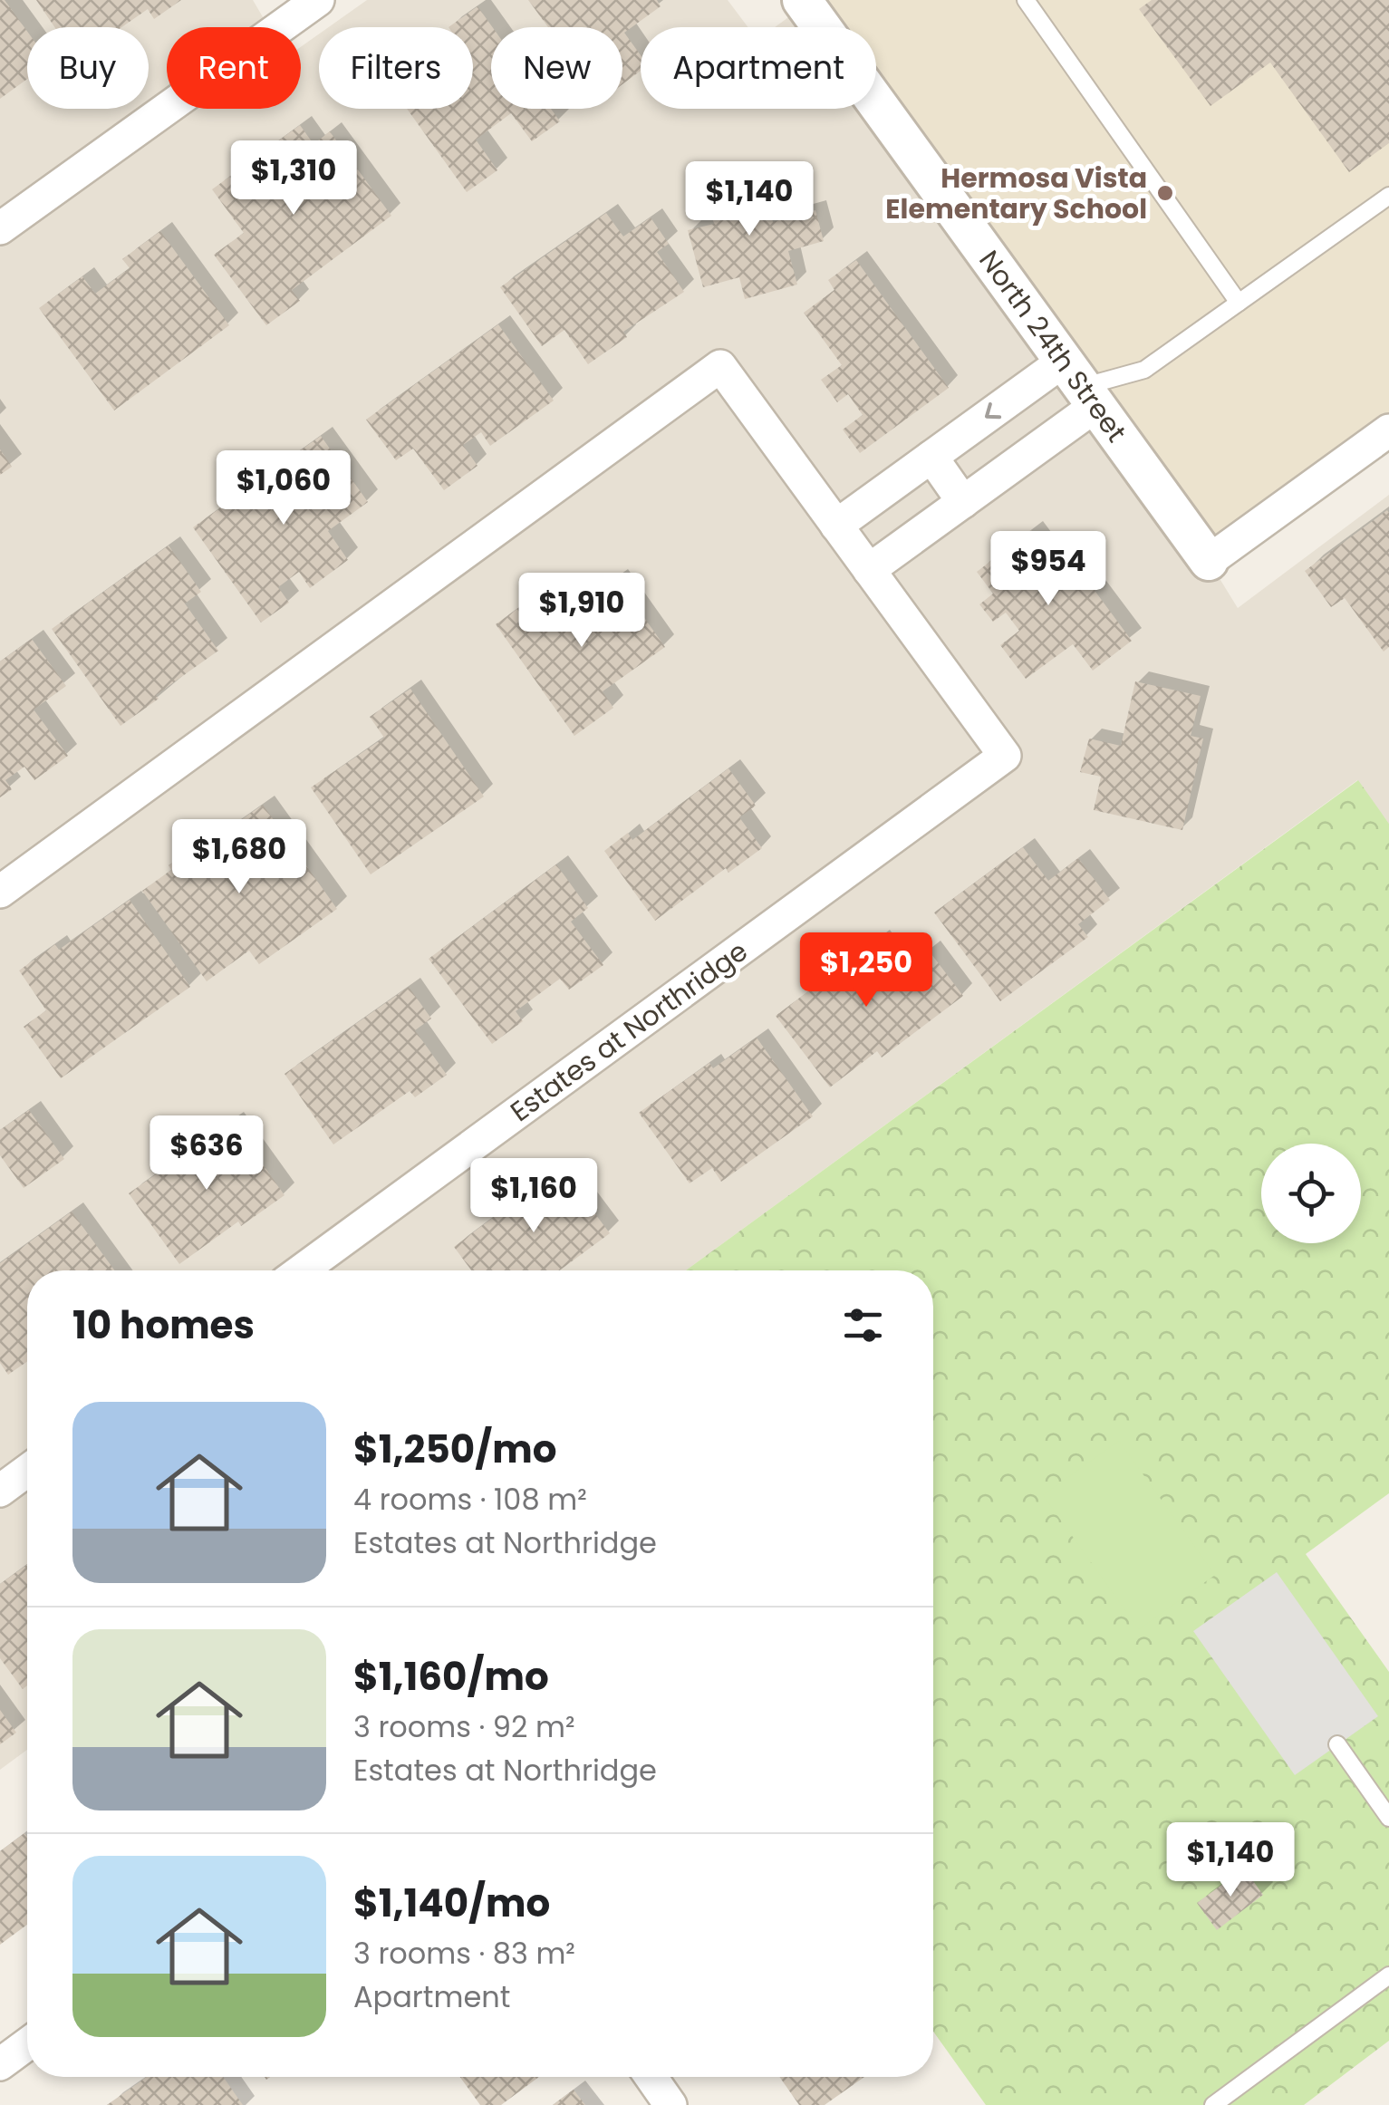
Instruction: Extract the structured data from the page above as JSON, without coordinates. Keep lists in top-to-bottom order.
{
  "streets": {
    "street": ["North 24th Street", "Estates at Northridge"]
  },
  "places": ["Hermosa Vista Elementary School"],
  "page": {
    "chip": [
      "Buy",
      "Rent",
      "Filters",
      "New",
      "Apartment"
    ],
    "price": [
      "$1,310",
      "$1,140",
      "$1,060",
      "$954",
      "$1,910",
      "$1,680",
      "$1,250",
      "$636",
      "$1,160",
      "$1,140"
    ],
    "heading": "10 homes",
    "list": [
      {
        "name": "$1,250/mo",
        "note": "4 rooms · 108 m² · Estates at Northridge"
      },
      {
        "name": "$1,160/mo",
        "note": "3 rooms · 92 m² · Estates at Northridge"
      },
      {
        "name": "$1,140/mo",
        "note": "3 rooms · 83 m² · Apartment"
      }
    ]
  }
}
